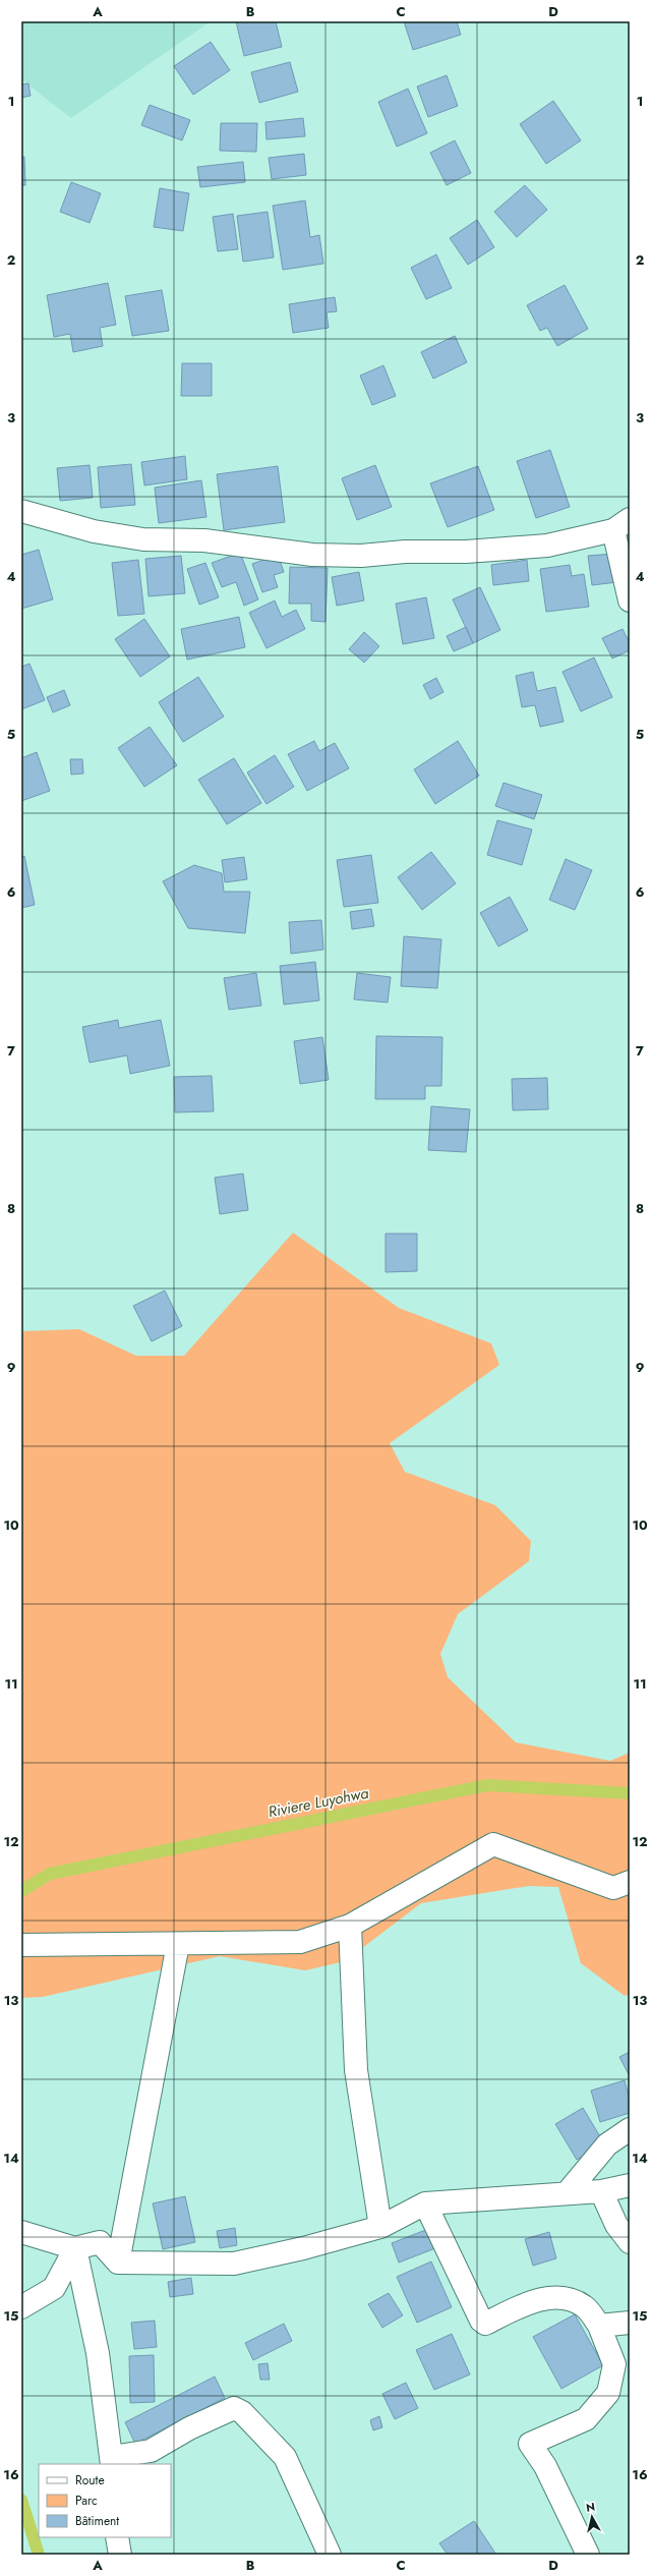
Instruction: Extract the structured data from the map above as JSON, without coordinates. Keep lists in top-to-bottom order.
{
  "water": ["Riviere Luyohwa"],
  "legend": ["Route", "Parc", "Bâtiment"],
  "north": "top",
  "grid": {
    "columns": [
      "A",
      "B",
      "C",
      "D"
    ],
    "rows": [
      "1",
      "2",
      "3",
      "4",
      "5",
      "6",
      "7",
      "8",
      "9",
      "10",
      "11",
      "12",
      "13",
      "14",
      "15",
      "16"
    ]
  }
}
